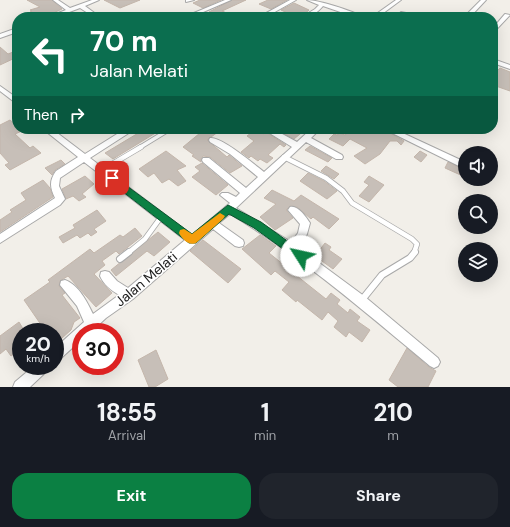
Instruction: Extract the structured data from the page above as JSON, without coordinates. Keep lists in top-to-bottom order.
{
  "streets": {
    "street": ["Jalan Melati"]
  },
  "page": {
    "turn": ["70 m", "Jalan Melati"],
    "then": "Then",
    "speed": "20 km/h",
    "limit": "30",
    "eta": [
      "18:55",
      "Arrival",
      "1",
      "min",
      "210",
      "m"
    ],
    "buttons": ["Exit", "Share"]
  }
}
